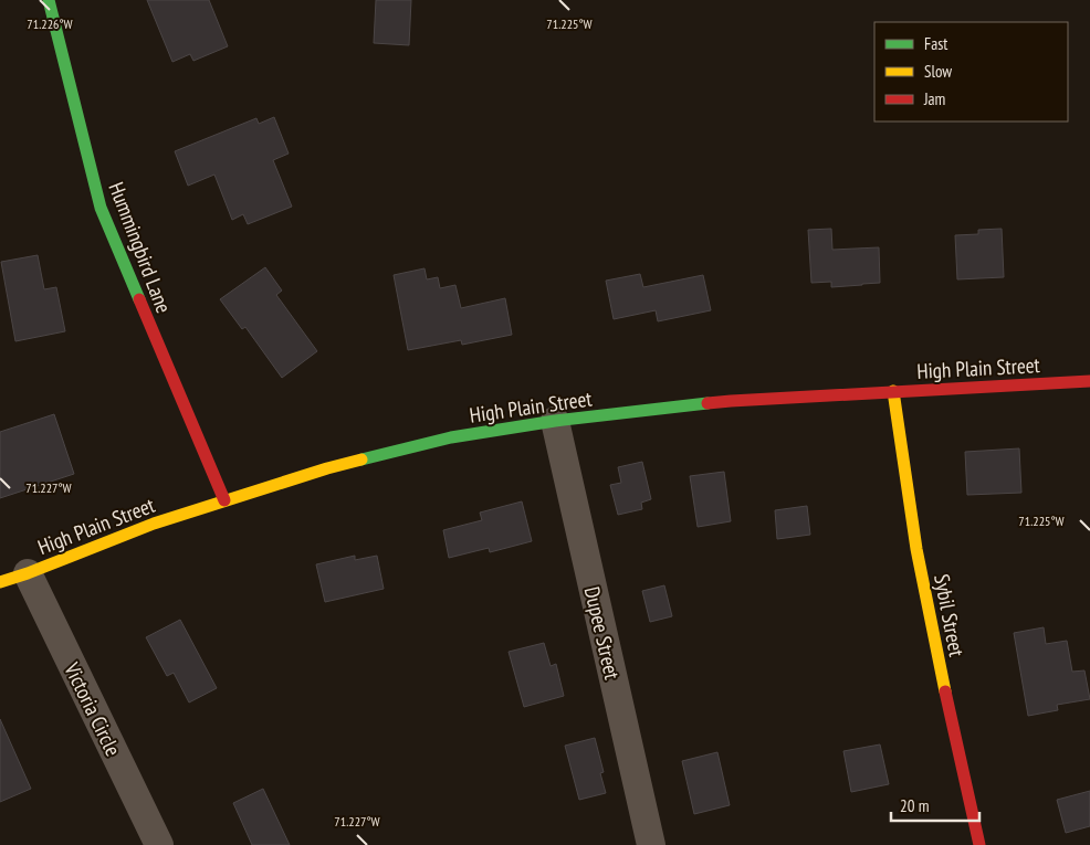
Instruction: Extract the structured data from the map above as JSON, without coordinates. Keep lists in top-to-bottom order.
{
  "streets": {
    "main road": ["Hummingbird Lane", "High Plain Street", "Sybil Street"],
    "street": ["Dupee Street", "Victoria Circle"]
  },
  "crossings": [
    ["Hummingbird Lane", "High Plain Street"],
    ["High Plain Street", "Sybil Street"],
    ["High Plain Street", "Dupee Street"],
    ["High Plain Street", "Victoria Circle"]
  ],
  "legend": ["Fast", "Slow", "Jam"],
  "scale_bar": "20 m",
  "coordinates": ["71.226°W", "71.225°W", "71.227°W"]
}
